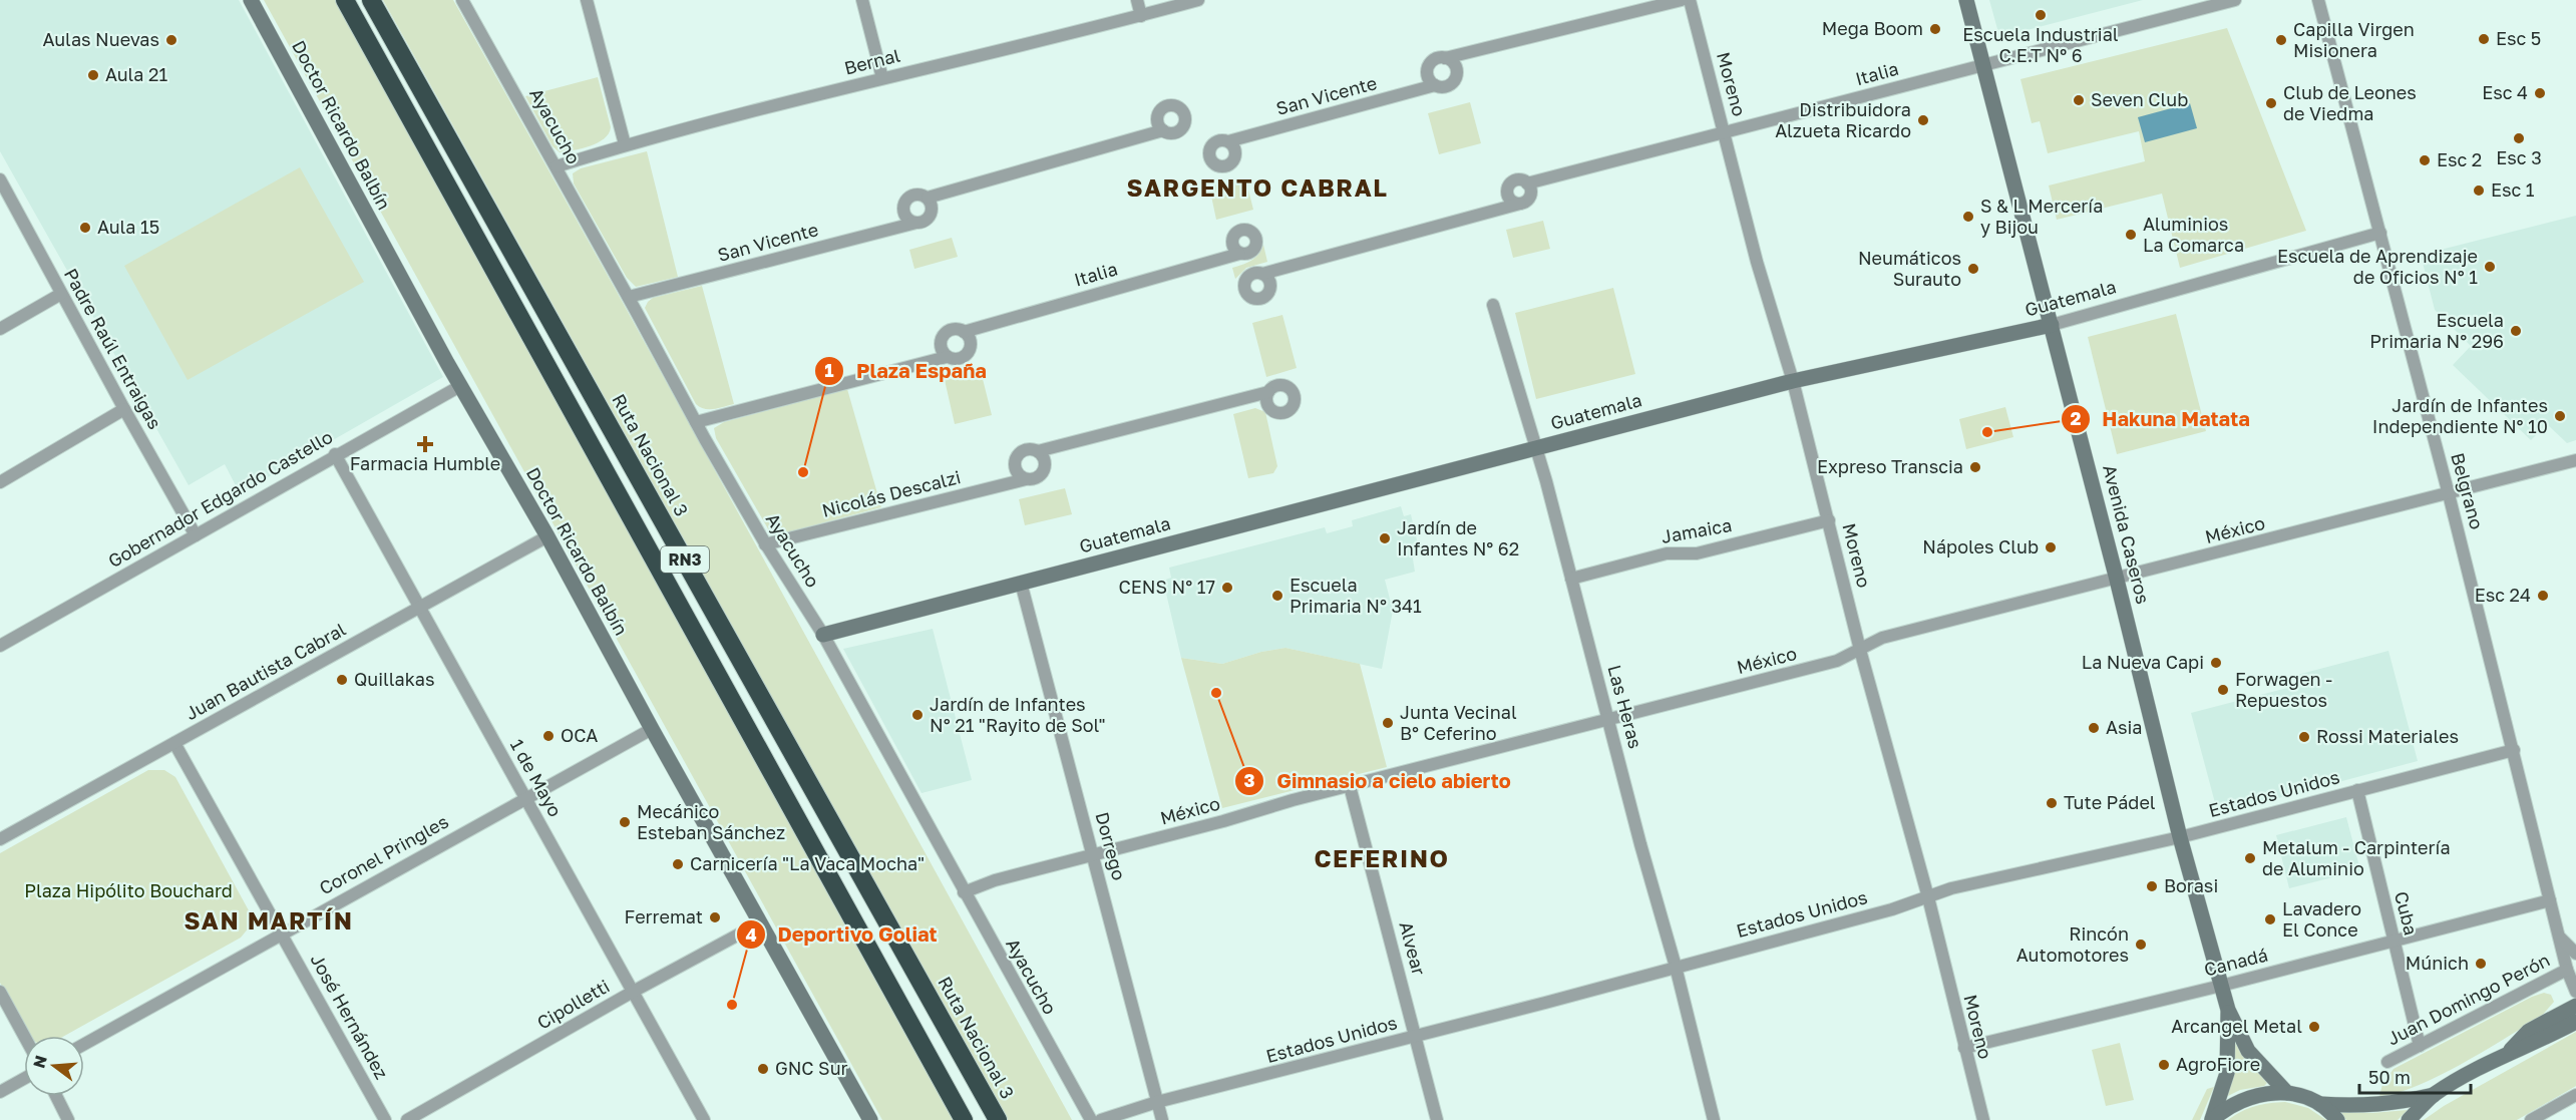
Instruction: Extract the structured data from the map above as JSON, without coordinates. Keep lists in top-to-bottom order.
{
  "streets": {
    "highway": ["Ruta Nacional 3", "RN3"],
    "street": [
      "Bernal",
      "Italia",
      "Moreno",
      "San Vicente",
      "Doctor Ricardo Balbín",
      "Ayacucho",
      "Guatemala",
      "Padre Raúl Entraigas",
      "Belgrano",
      "Nicolás Descalzi",
      "Gobernador Edgardo Castello",
      "México",
      "Jamaica",
      "Avenida Caseros",
      "Juan Bautista Cabral",
      "Las Heras",
      "1 de Mayo",
      "Estados Unidos",
      "Dorrego",
      "Coronel Pringles",
      "Cuba",
      "Alvear",
      "Canadá",
      "Juan Domingo Perón",
      "Cipolletti",
      "José Hernández"
    ]
  },
  "crossings": [
    ["Bernal", "Ayacucho"],
    ["Italia", "Moreno"],
    ["Italia", "Avenida Caseros"],
    ["Moreno", "Guatemala"],
    ["Moreno", "México"],
    ["Moreno", "Jamaica"],
    ["Moreno", "Estados Unidos"],
    ["Moreno", "Canadá"],
    ["San Vicente", "Ayacucho"],
    ["Doctor Ricardo Balbín", "Gobernador Edgardo Castello"],
    ["Doctor Ricardo Balbín", "Juan Bautista Cabral"],
    ["Doctor Ricardo Balbín", "Coronel Pringles"],
    ["Doctor Ricardo Balbín", "Cipolletti"],
    ["Ayacucho", "Guatemala"],
    ["Ayacucho", "Nicolás Descalzi"],
    ["Ayacucho", "México"],
    ["Guatemala", "Belgrano"],
    ["Guatemala", "Avenida Caseros"],
    ["Guatemala", "Las Heras"],
    ["Guatemala", "Dorrego"],
    ["Padre Raúl Entraigas", "Gobernador Edgardo Castello"],
    ["Belgrano", "México"],
    ["Belgrano", "Estados Unidos"],
    ["Belgrano", "Canadá"],
    ["Belgrano", "Juan Domingo Perón"],
    ["Gobernador Edgardo Castello", "1 de Mayo"],
    ["México", "Avenida Caseros"],
    ["México", "Las Heras"],
    ["México", "Dorrego"],
    ["México", "Alvear"],
    ["Jamaica", "Las Heras"],
    ["Avenida Caseros", "Estados Unidos"],
    ["Avenida Caseros", "Canadá"],
    ["Juan Bautista Cabral", "1 de Mayo"],
    ["Juan Bautista Cabral", "José Hernández"],
    ["Las Heras", "Estados Unidos"],
    ["1 de Mayo", "Coronel Pringles"],
    ["1 de Mayo", "Cipolletti"],
    ["Estados Unidos", "Dorrego"],
    ["Estados Unidos", "Cuba"],
    ["Estados Unidos", "Alvear"],
    ["Coronel Pringles", "José Hernández"],
    ["Cuba", "Canadá"],
    ["Cuba", "Juan Domingo Perón"]
  ],
  "districts": ["SARGENTO CABRAL", "CEFERINO", "SAN MARTÍN"],
  "parks": ["Plaza Hipólito Bouchard"],
  "places": {
    "other": [
      "Escuela Industrial C.E.T Nº 6",
      "Mega Boom",
      "Esc 5",
      "Aulas Nuevas",
      "Capilla Virgen Misionera",
      "Aula 21",
      "Esc 4",
      "Seven Club",
      "Club de Leones de Viedma",
      "Distribuidora Alzueta Ricardo",
      "Esc 3",
      "Esc 2",
      "Esc 1",
      "S & L Mercería y Bijou",
      "Aula 15",
      "Aluminios La Comarca",
      "Escuela de Aprendizaje de Oficios N° 1",
      "Neumáticos Surauto",
      "Escuela Primaria N° 296",
      "Jardín de Infantes Independiente N° 10",
      "Hakuna Matata",
      "Expreso Transcia",
      "Plaza España",
      "Jardín de Infantes N° 62",
      "Nápoles Club",
      "CENS N° 17",
      "Escuela Primaria N° 341",
      "Esc 24",
      "La Nueva Capi",
      "Quillakas",
      "Forwagen - Repuestos",
      "Gimnasio a cielo abierto",
      "Jardín de Infantes N° 21 \"Rayito de Sol\"",
      "Junta Vecinal B° Ceferino",
      "Asia",
      "OCA",
      "Rossi Materiales",
      "Tute Pádel",
      "Mecánico Esteban Sánchez",
      "Metalum - Carpintería de Aluminio",
      "Carnicería \"La Vaca Mocha\"",
      "Borasi",
      "Ferremat",
      "Lavadero El Conce",
      "Rincón Automotores",
      "Múnich",
      "Deportivo Goliat",
      "Arcangel Metal",
      "AgroFiore",
      "GNC Sur"
    ],
    "health": ["Farmacia Humble"]
  },
  "scale_bar": "50 m",
  "north": "left"
}
